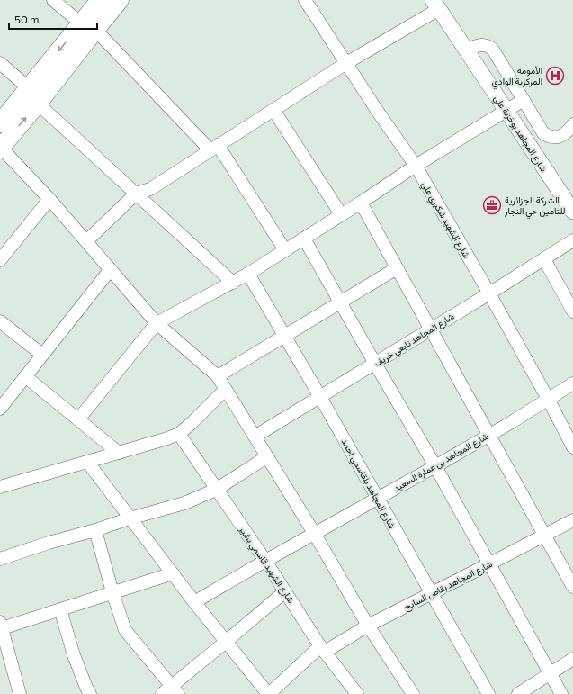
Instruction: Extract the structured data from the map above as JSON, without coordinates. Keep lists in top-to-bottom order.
{
  "streets": {
    "street": [
      "شارع المجاهد بوخزنة علي",
      "شارع الشهيد شكيري علي",
      "شارع المجاهد تابعي خريف",
      "شارع المجاهد بن عمارة السعيد",
      "شارع المجاهد بلقاسمي احمد",
      "شارع الشهيد قاسمي بشير",
      "شارع المجاهد بقاص السايح"
    ]
  },
  "crossings": [
    ["شارع الشهيد شكيري علي", "شارع المجاهد تابعي خريف"],
    ["شارع الشهيد شكيري علي", "شارع المجاهد بن عمارة السعيد"],
    ["شارع المجاهد تابعي خريف", "شارع المجاهد بلقاسمي احمد"],
    ["شارع المجاهد بن عمارة السعيد", "شارع المجاهد بلقاسمي احمد"],
    ["شارع المجاهد بن عمارة السعيد", "شارع الشهيد قاسمي بشير"],
    ["شارع المجاهد بلقاسمي احمد", "شارع المجاهد بقاص السايح"],
    ["شارع الشهيد قاسمي بشير", "شارع المجاهد بقاص السايح"]
  ],
  "places": {
    "hospital": ["الأمومة المركزية الوادي"],
    "office": ["الشركة الجزائرية للتامين حي النجار"]
  },
  "scale_bar": "50 m"
}
